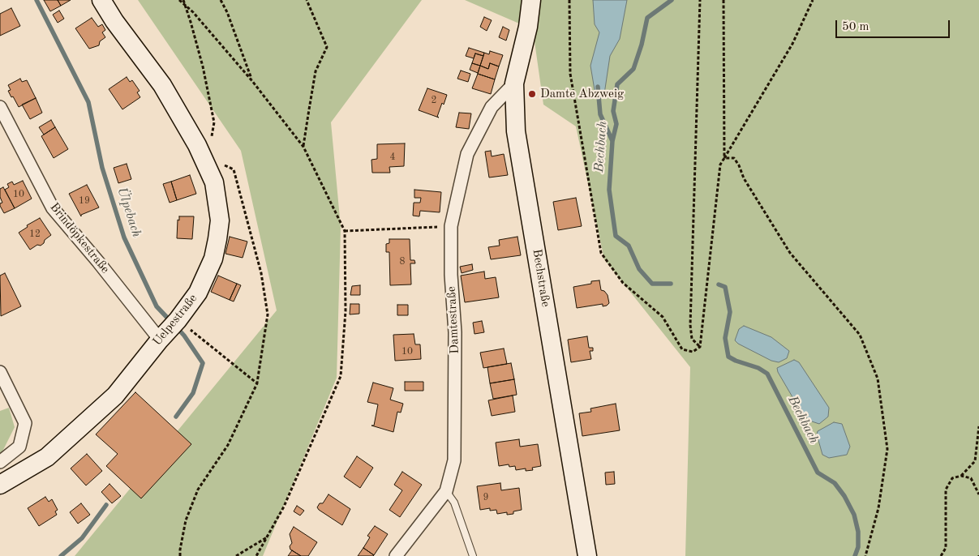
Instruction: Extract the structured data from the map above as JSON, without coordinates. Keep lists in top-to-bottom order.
{
  "streets": {
    "main road": ["Bechstraße", "Uelpestraße"],
    "street": ["Brindöpkestraße", "Damtestraße"]
  },
  "crossings": [
    ["Brindöpkestraße", "Uelpestraße"],
    ["Bechstraße", "Damtestraße"]
  ],
  "water": ["Bechbach", "Ülpebach"],
  "places": ["Damte Abzweig"],
  "house_numbers": [
    "2",
    "4",
    "10",
    "19",
    "12",
    "8",
    "10",
    "9"
  ],
  "scale_bar": "50 m"
}
